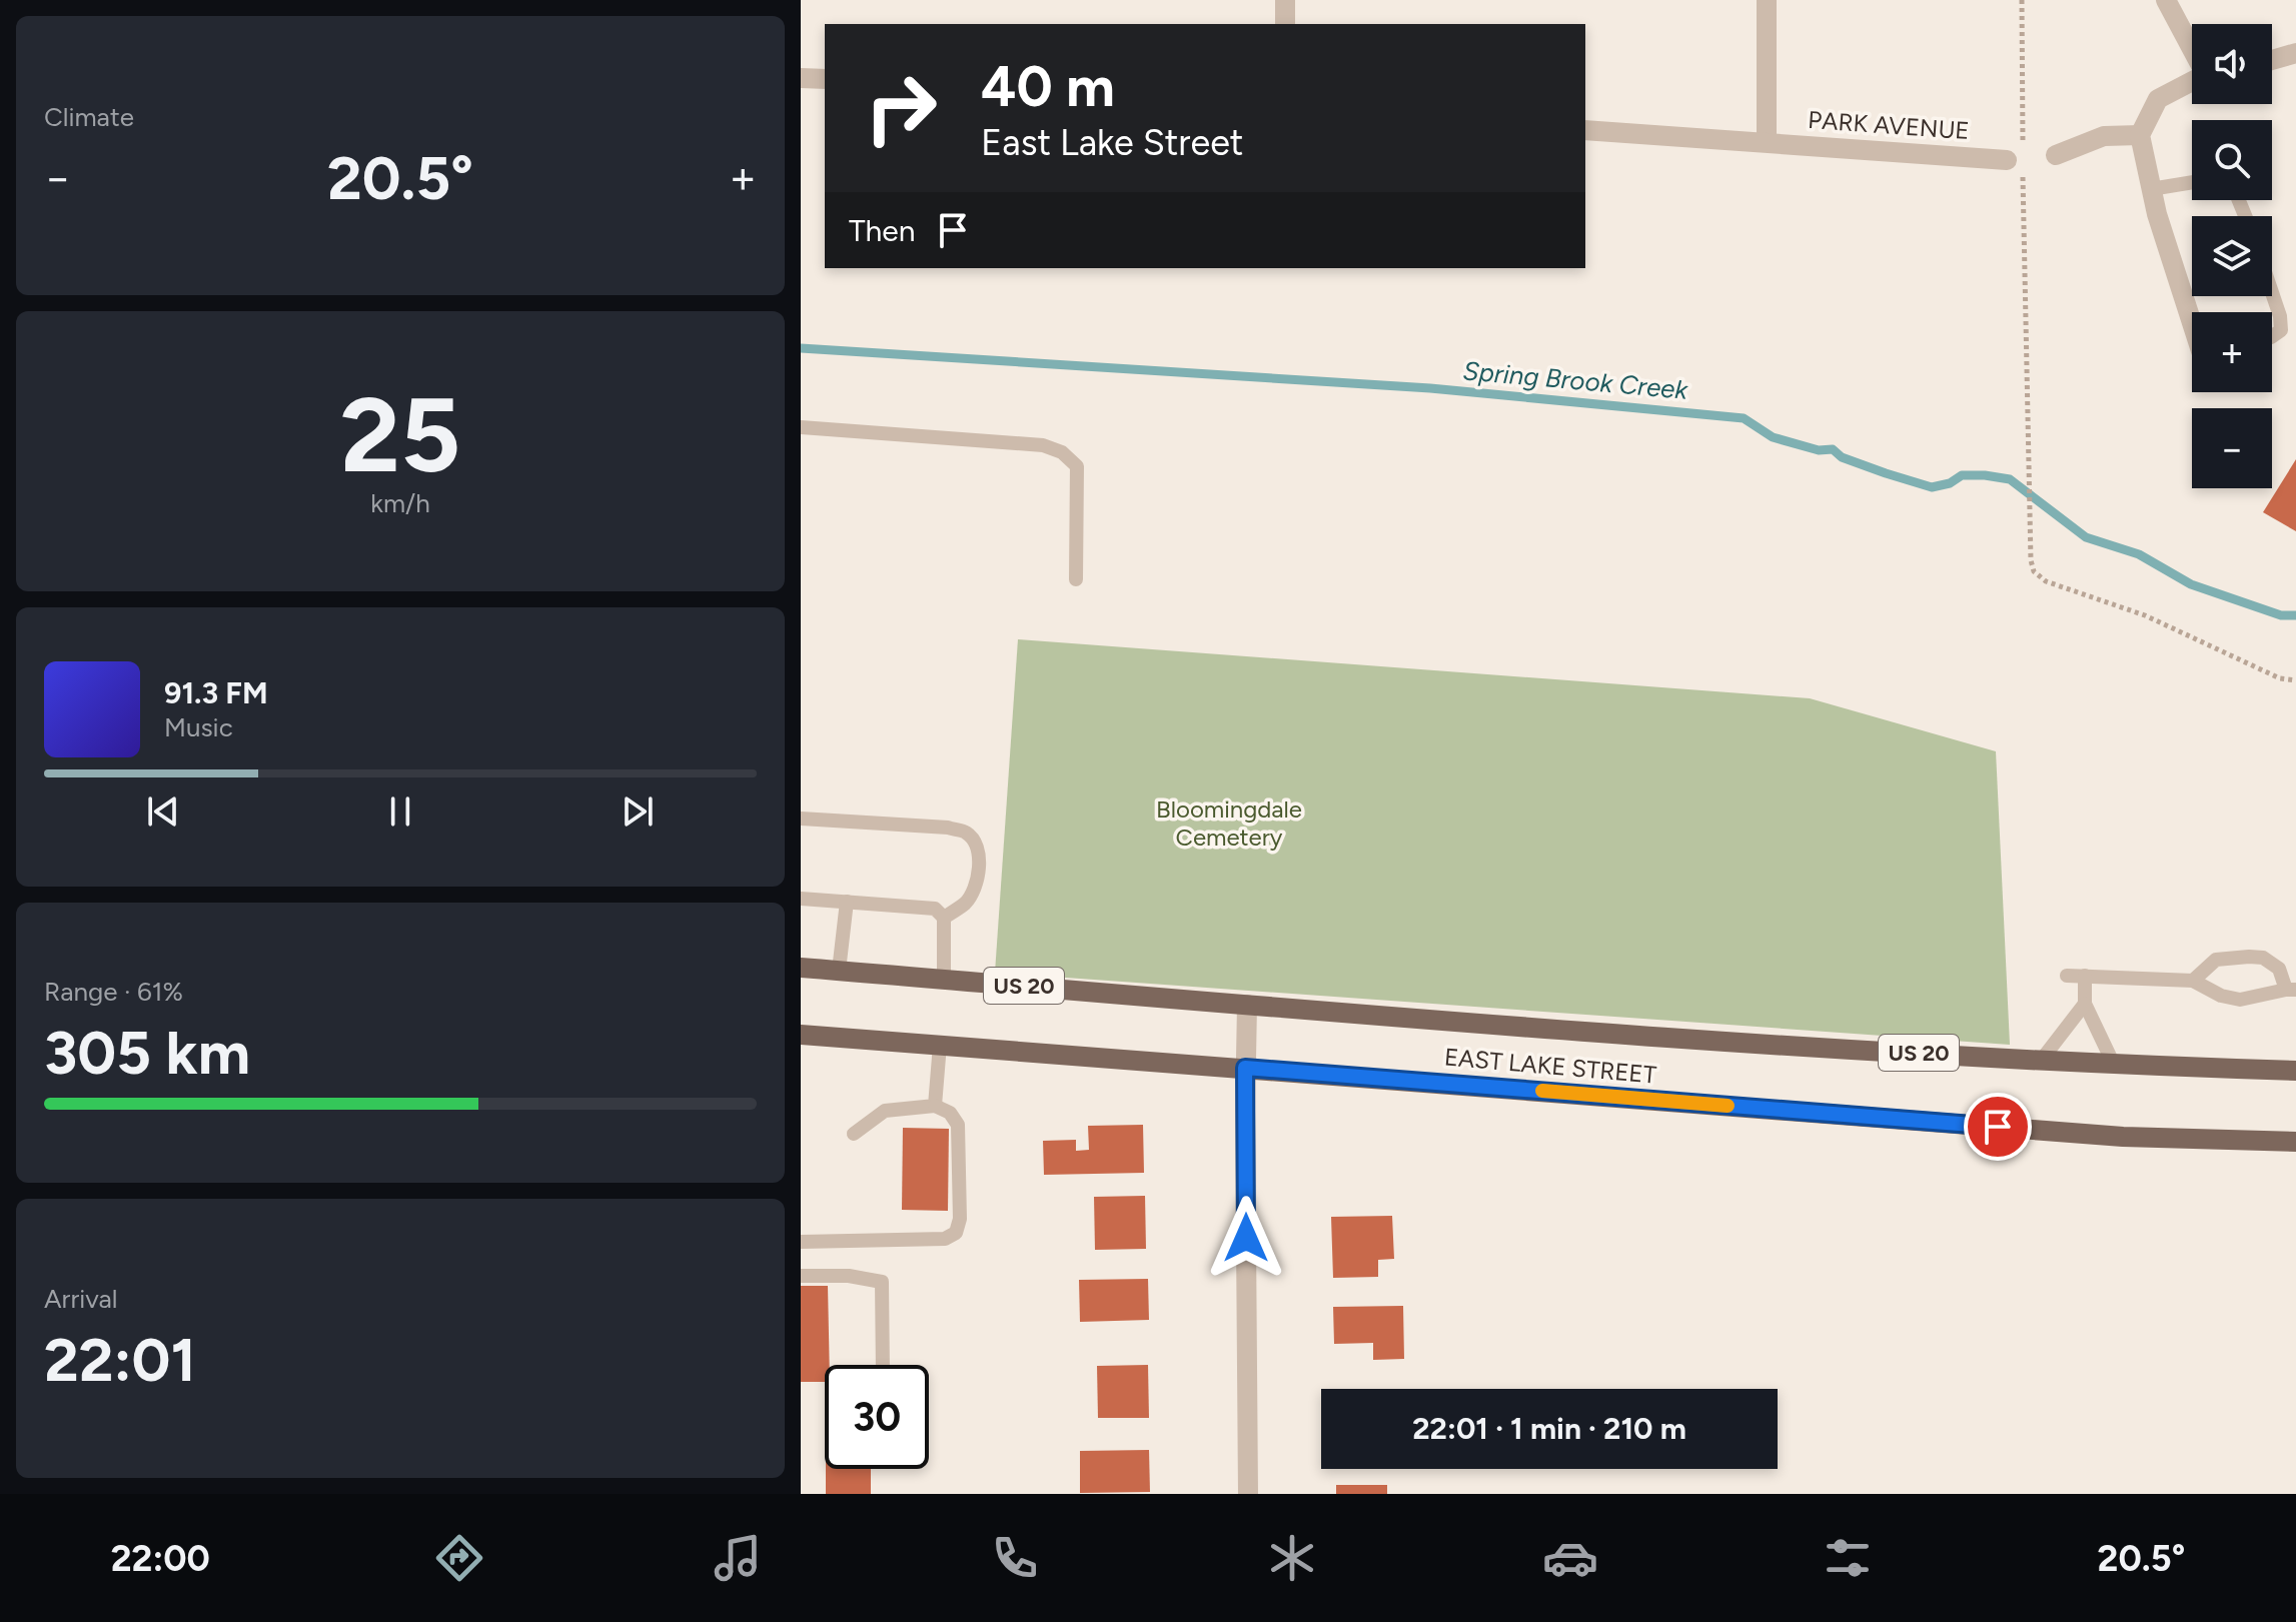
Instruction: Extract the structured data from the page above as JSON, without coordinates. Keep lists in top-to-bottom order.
{
  "streets": {
    "main road": ["US 20", "EAST LAKE STREET"],
    "street": ["PARK AVENUE"]
  },
  "water": ["Spring Brook Creek"],
  "parks": ["Bloomingdale Cemetery"],
  "page": {
    "tile": [
      "Climate",
      ["25", "km/h"],
      ["Range · 61%", "305 km"],
      ["Arrival", "22:01"]
    ],
    "map_buttons": ["+", "−"],
    "turn": ["40 m", "East Lake Street"],
    "heat": ["−", "20.5°", "+"],
    "then": "Then",
    "song": ["91.3 FM", "Music"],
    "limit": "30",
    "trip": "22:01 · 1 min · 210 m",
    "tabs": ["22:00", "20.5°"]
  }
}
